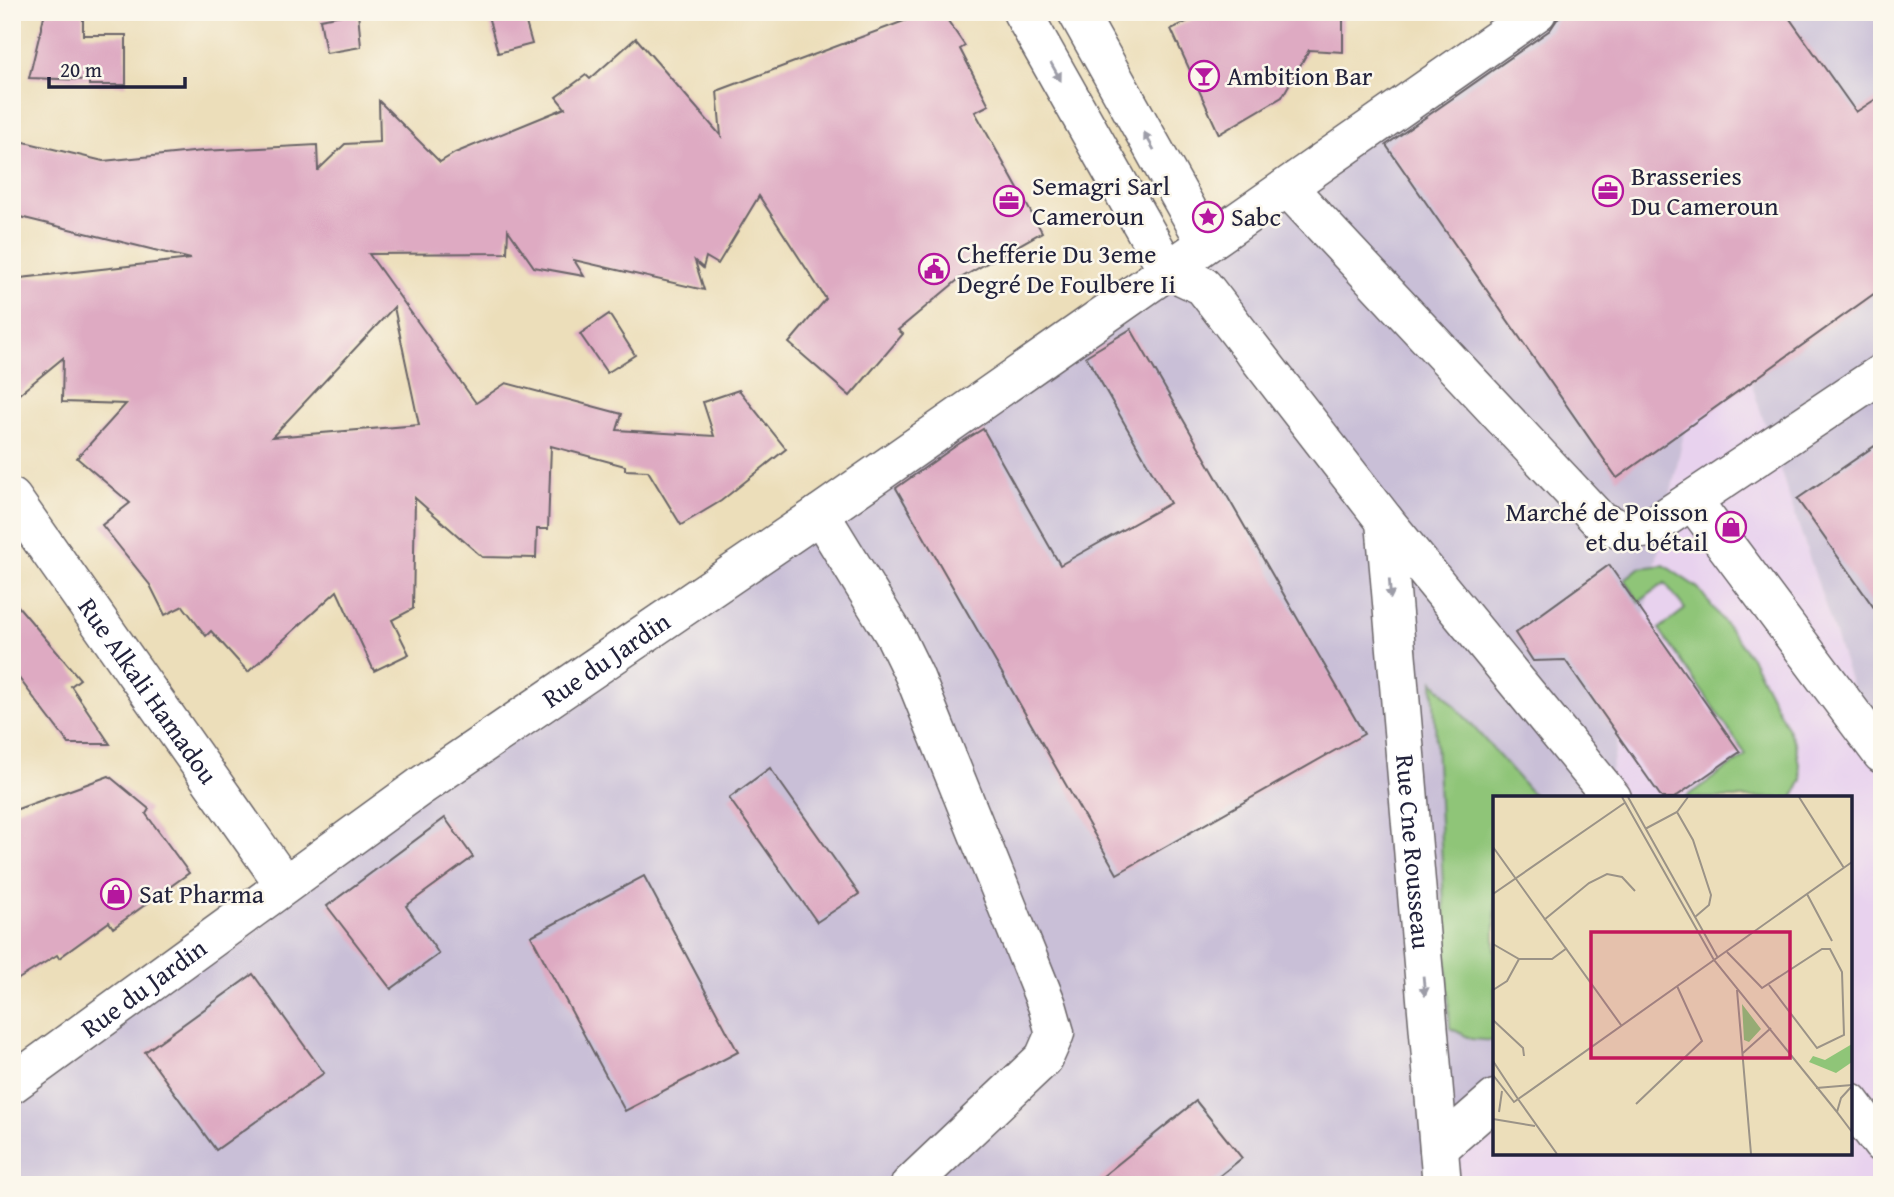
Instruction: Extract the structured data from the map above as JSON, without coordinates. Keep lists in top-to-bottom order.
{
  "streets": {
    "main road": ["Rue du Jardin", "Rue Alkali Hamadou", "Rue Cne Rousseau"]
  },
  "crossings": [
    ["Rue du Jardin", "Rue Alkali Hamadou"]
  ],
  "one_way": ["Rue Cne Rousseau"],
  "places": {
    "bar": ["Ambition Bar"],
    "office": ["Brasseries Du Cameroun", "Semagri Sarl Cameroun"],
    "place": ["Sabc"],
    "public building": ["Chefferie Du 3eme Degré De Foulbere Ii"],
    "shop": ["Marché de Poisson et du bétail", "Sat Pharma"]
  },
  "scale_bar": "20 m"
}
